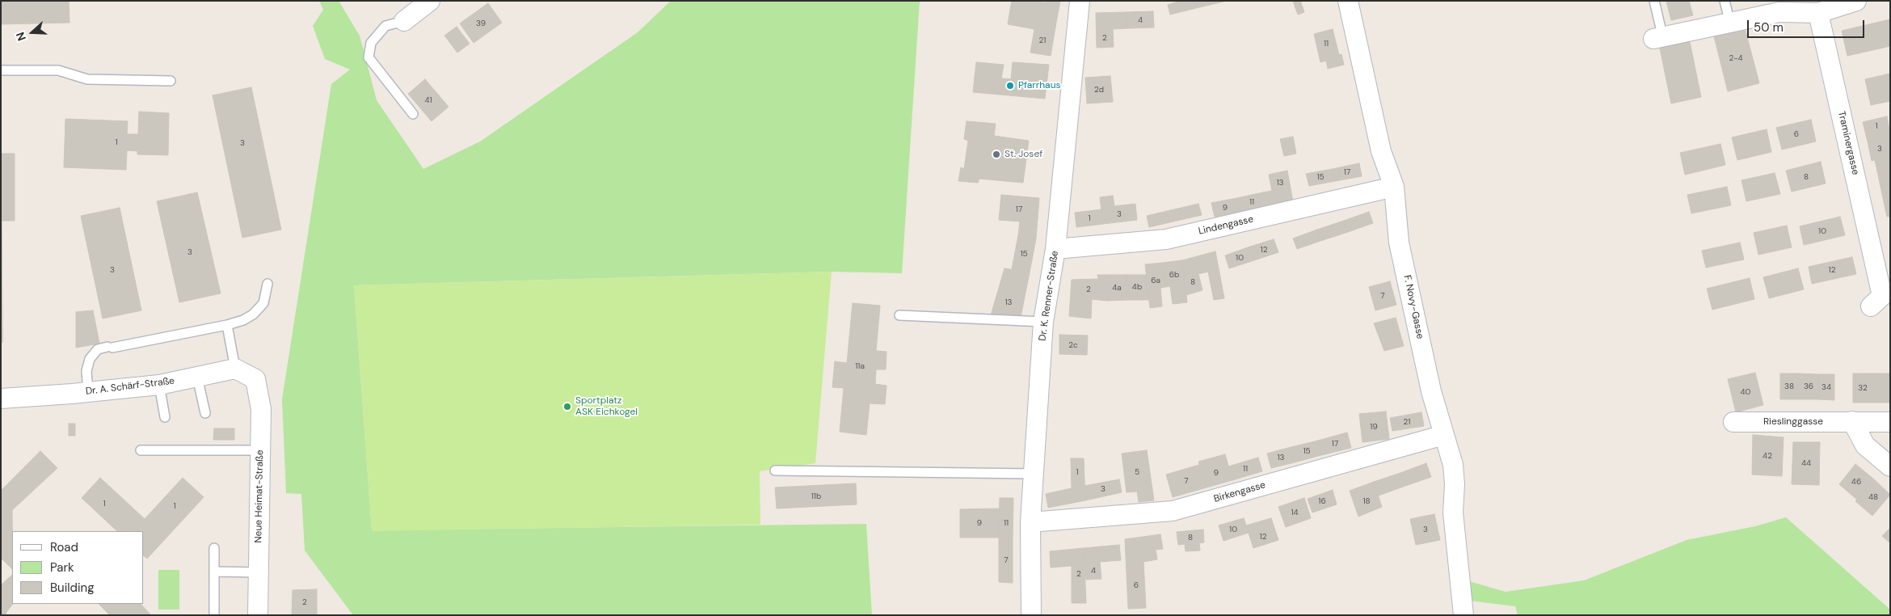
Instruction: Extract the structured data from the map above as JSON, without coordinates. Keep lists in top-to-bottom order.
{
  "streets": {
    "street": [
      "Traminergasse",
      "Lindengasse",
      "Dr. K. Renner-Straße",
      "F. Novy-Gasse",
      "Dr. A. Schärf-Straße",
      "Rieslinggasse",
      "Birkengasse",
      "Neue Heimat-Straße"
    ]
  },
  "crossings": [
    ["Lindengasse", "Dr. K. Renner-Straße"],
    ["Lindengasse", "F. Novy-Gasse"],
    ["Dr. K. Renner-Straße", "Birkengasse"],
    ["F. Novy-Gasse", "Birkengasse"],
    ["Dr. A. Schärf-Straße", "Neue Heimat-Straße"]
  ],
  "places": ["Pfarrhaus", "St. Josef", "Sportplatz ASK Eichkogel"],
  "house_numbers": [
    "4",
    "39",
    "2",
    "21",
    "11",
    "2-4",
    "2d",
    "41",
    "1",
    "6",
    "1",
    "3",
    "3",
    "17",
    "15",
    "8",
    "13",
    "11",
    "9",
    "17",
    "3",
    "1",
    "10",
    "12",
    "3",
    "15",
    "10",
    "3",
    "12",
    "6b",
    "6a",
    "8",
    "4b",
    "4a",
    "2",
    "7",
    "13",
    "2c",
    "11a",
    "38",
    "36",
    "34",
    "32",
    "40",
    "21",
    "19",
    "17",
    "15",
    "42",
    "13",
    "44",
    "11",
    "1",
    "5",
    "9",
    "7",
    "46",
    "3",
    "11b",
    "48",
    "16",
    "18",
    "1",
    "1",
    "14",
    "9",
    "11",
    "10",
    "3",
    "12",
    "8",
    "7",
    "4",
    "2",
    "6",
    "2"
  ],
  "legend": ["Road", "Park", "Building"],
  "scale_bar": "50 m",
  "north": "left"
}
